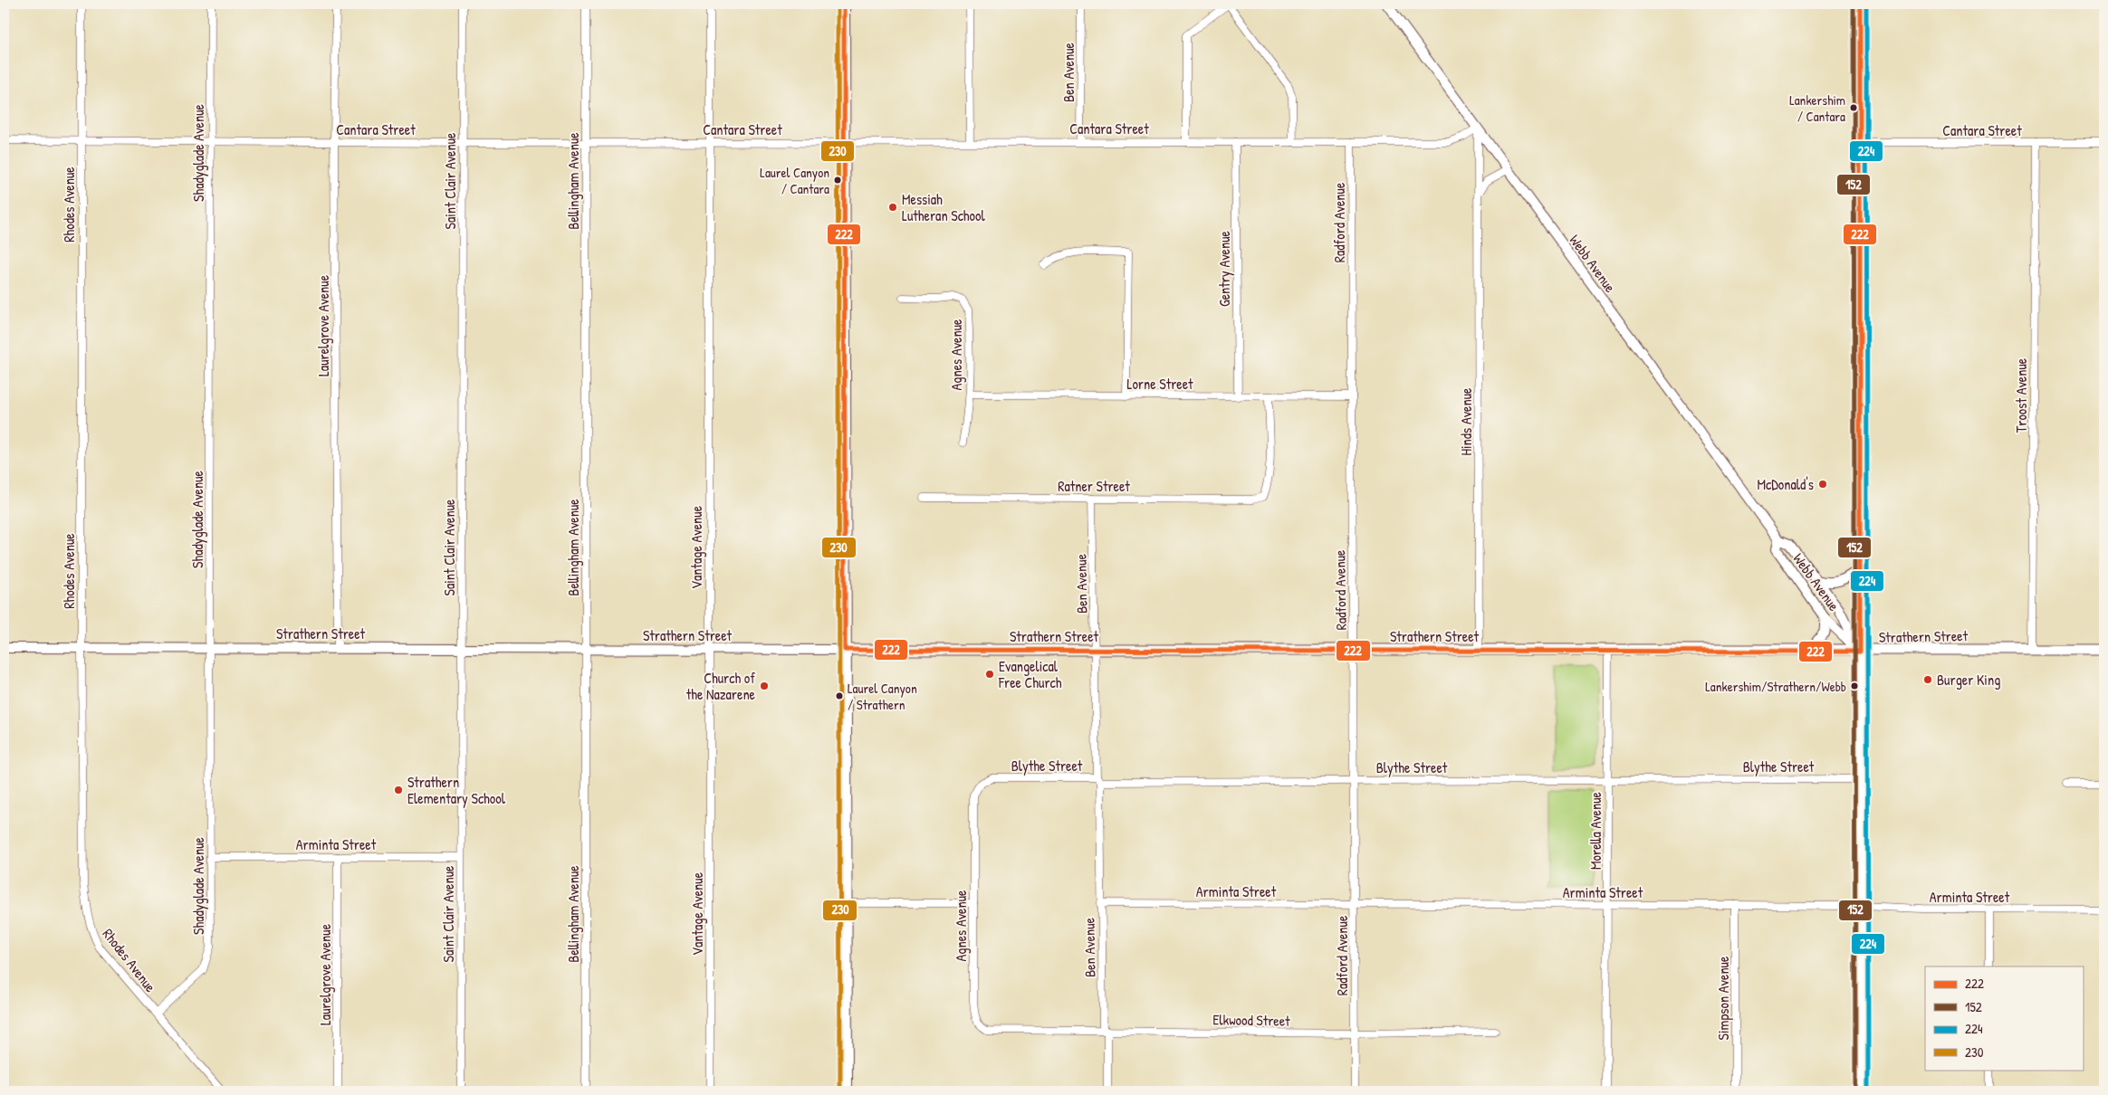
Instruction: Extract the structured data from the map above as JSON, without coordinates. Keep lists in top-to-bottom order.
{
  "streets": {
    "main road": ["Strathern Street"],
    "street": [
      "Ben Avenue",
      "Cantara Street",
      "Shadyglade Avenue",
      "Saint Clair Avenue",
      "Bellingham Avenue",
      "Rhodes Avenue",
      "Radford Avenue",
      "Webb Avenue",
      "Gentry Avenue",
      "Laurelgrove Avenue",
      "Agnes Avenue",
      "Lorne Street",
      "Troost Avenue",
      "Hinds Avenue",
      "Ratner Street",
      "Vantage Avenue",
      "Blythe Street",
      "Morella Avenue",
      "Arminta Street",
      "Simpson Avenue",
      "Elkwood Street"
    ]
  },
  "crossings": [
    ["Ben Avenue", "Cantara Street"],
    ["Ben Avenue", "Ratner Street"],
    ["Ben Avenue", "Strathern Street"],
    ["Ben Avenue", "Blythe Street"],
    ["Ben Avenue", "Arminta Street"],
    ["Ben Avenue", "Elkwood Street"],
    ["Cantara Street", "Shadyglade Avenue"],
    ["Cantara Street", "Saint Clair Avenue"],
    ["Cantara Street", "Bellingham Avenue"],
    ["Cantara Street", "Rhodes Avenue"],
    ["Cantara Street", "Radford Avenue"],
    ["Cantara Street", "Webb Avenue"],
    ["Cantara Street", "Gentry Avenue"],
    ["Cantara Street", "Laurelgrove Avenue"],
    ["Cantara Street", "Troost Avenue"],
    ["Cantara Street", "Hinds Avenue"],
    ["Cantara Street", "Vantage Avenue"],
    ["Shadyglade Avenue", "Rhodes Avenue"],
    ["Shadyglade Avenue", "Strathern Street"],
    ["Shadyglade Avenue", "Arminta Street"],
    ["Saint Clair Avenue", "Strathern Street"],
    ["Saint Clair Avenue", "Arminta Street"],
    ["Bellingham Avenue", "Strathern Street"],
    ["Rhodes Avenue", "Strathern Street"],
    ["Radford Avenue", "Lorne Street"],
    ["Radford Avenue", "Strathern Street"],
    ["Radford Avenue", "Blythe Street"],
    ["Radford Avenue", "Arminta Street"],
    ["Radford Avenue", "Elkwood Street"],
    ["Webb Avenue", "Hinds Avenue"],
    ["Webb Avenue", "Strathern Street"],
    ["Gentry Avenue", "Lorne Street"],
    ["Laurelgrove Avenue", "Strathern Street"],
    ["Laurelgrove Avenue", "Arminta Street"],
    ["Agnes Avenue", "Lorne Street"],
    ["Agnes Avenue", "Blythe Street"],
    ["Agnes Avenue", "Elkwood Street"],
    ["Lorne Street", "Ratner Street"],
    ["Troost Avenue", "Strathern Street"],
    ["Hinds Avenue", "Strathern Street"],
    ["Vantage Avenue", "Strathern Street"],
    ["Strathern Street", "Morella Avenue"],
    ["Blythe Street", "Morella Avenue"],
    ["Morella Avenue", "Arminta Street"],
    ["Arminta Street", "Simpson Avenue"]
  ],
  "places": [
    "Lankershim / Cantara",
    "Laurel Canyon / Cantara",
    "Messiah Lutheran School",
    "McDonald's",
    "Evangelical Free Church",
    "Burger King",
    "Church of the Nazarene",
    "Lankershim/Strathern/Webb",
    "Laurel Canyon / Strathern",
    "Strathern Elementary School"
  ],
  "lines": [
    "transit line 222",
    "transit line 152",
    "transit line 224",
    "transit line 230"
  ],
  "legend": [
    "222",
    "152",
    "224",
    "230"
  ]
}
